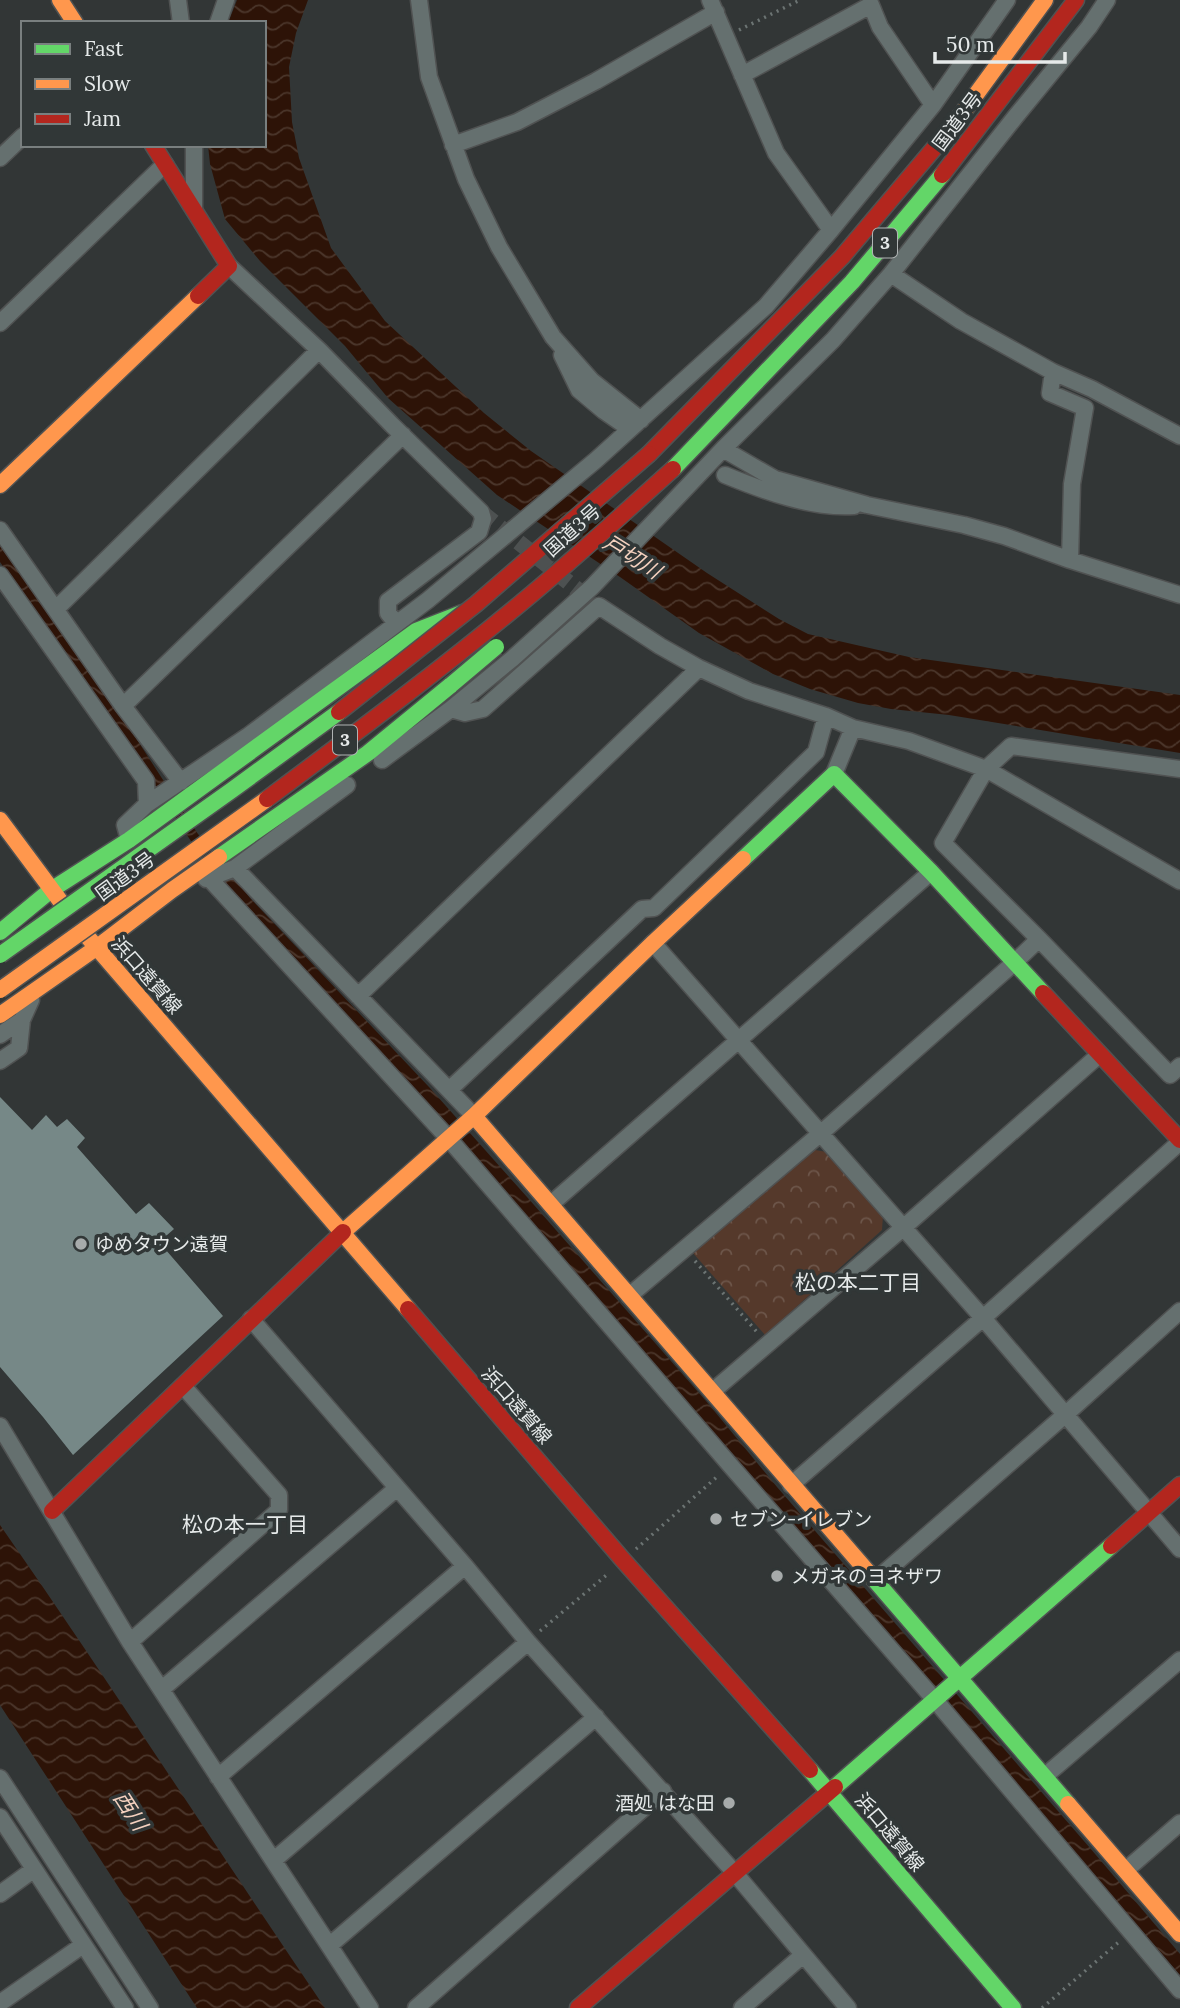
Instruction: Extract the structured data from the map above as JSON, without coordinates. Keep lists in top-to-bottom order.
{
  "streets": {
    "main road": ["国道3号", "3", "浜口遠賀線"]
  },
  "districts": ["松の本二丁目", "松の本一丁目"],
  "water": ["戸切川", "西川"],
  "places": [
    "ゆめタウン遠賀",
    "セブン-イレブン",
    "メガネのヨネザワ",
    "酒処 はな田"
  ],
  "legend": ["Fast", "Slow", "Jam"],
  "scale_bar": "50 m"
}
